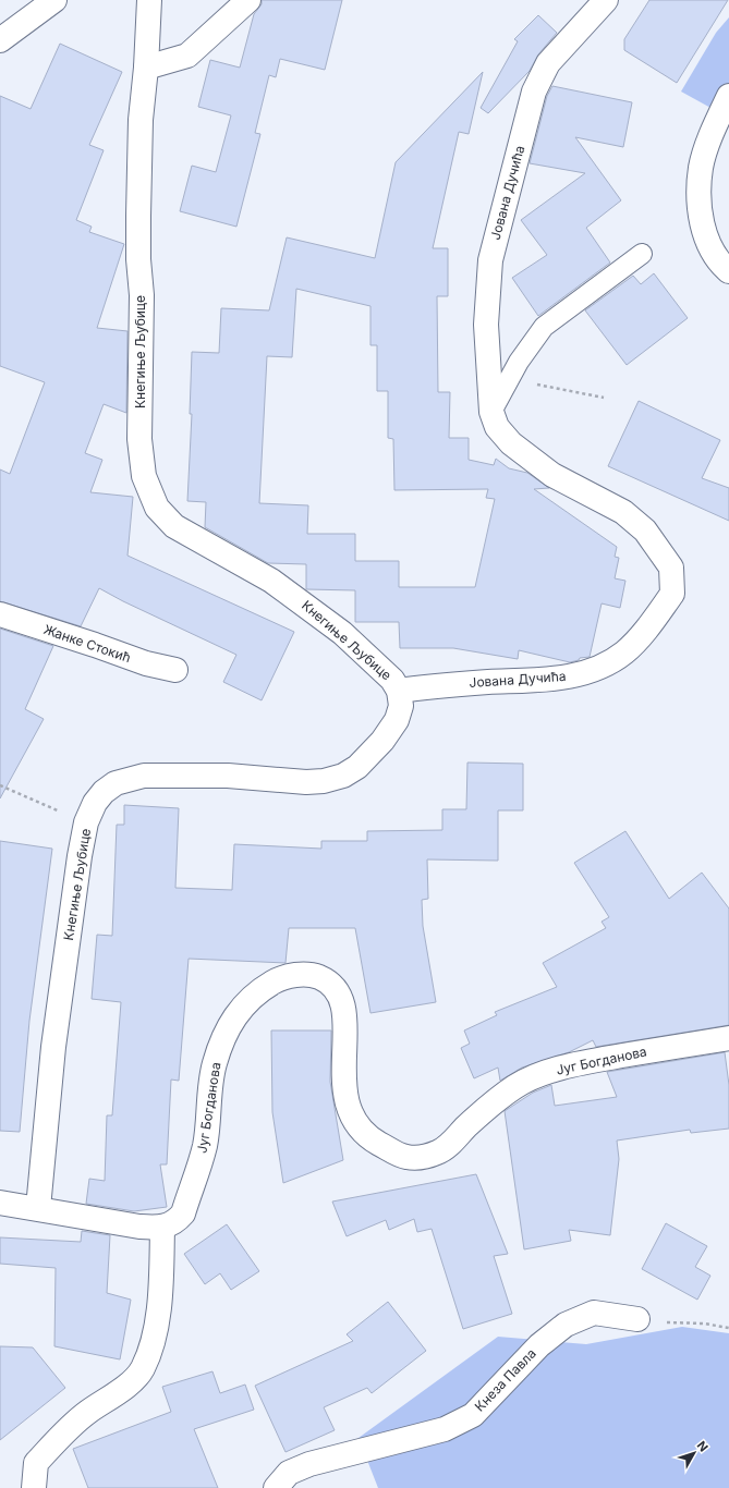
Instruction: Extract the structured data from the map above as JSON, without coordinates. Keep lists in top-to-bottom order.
{
  "streets": {
    "street": [
      "Јована Дучића",
      "Кнегиње Љубице",
      "Жанке Стокић",
      "Југ Богданова",
      "Кнеза Павла"
    ]
  },
  "crossings": [
    ["Јована Дучића", "Кнегиње Љубице"]
  ],
  "north": "top right"
}
